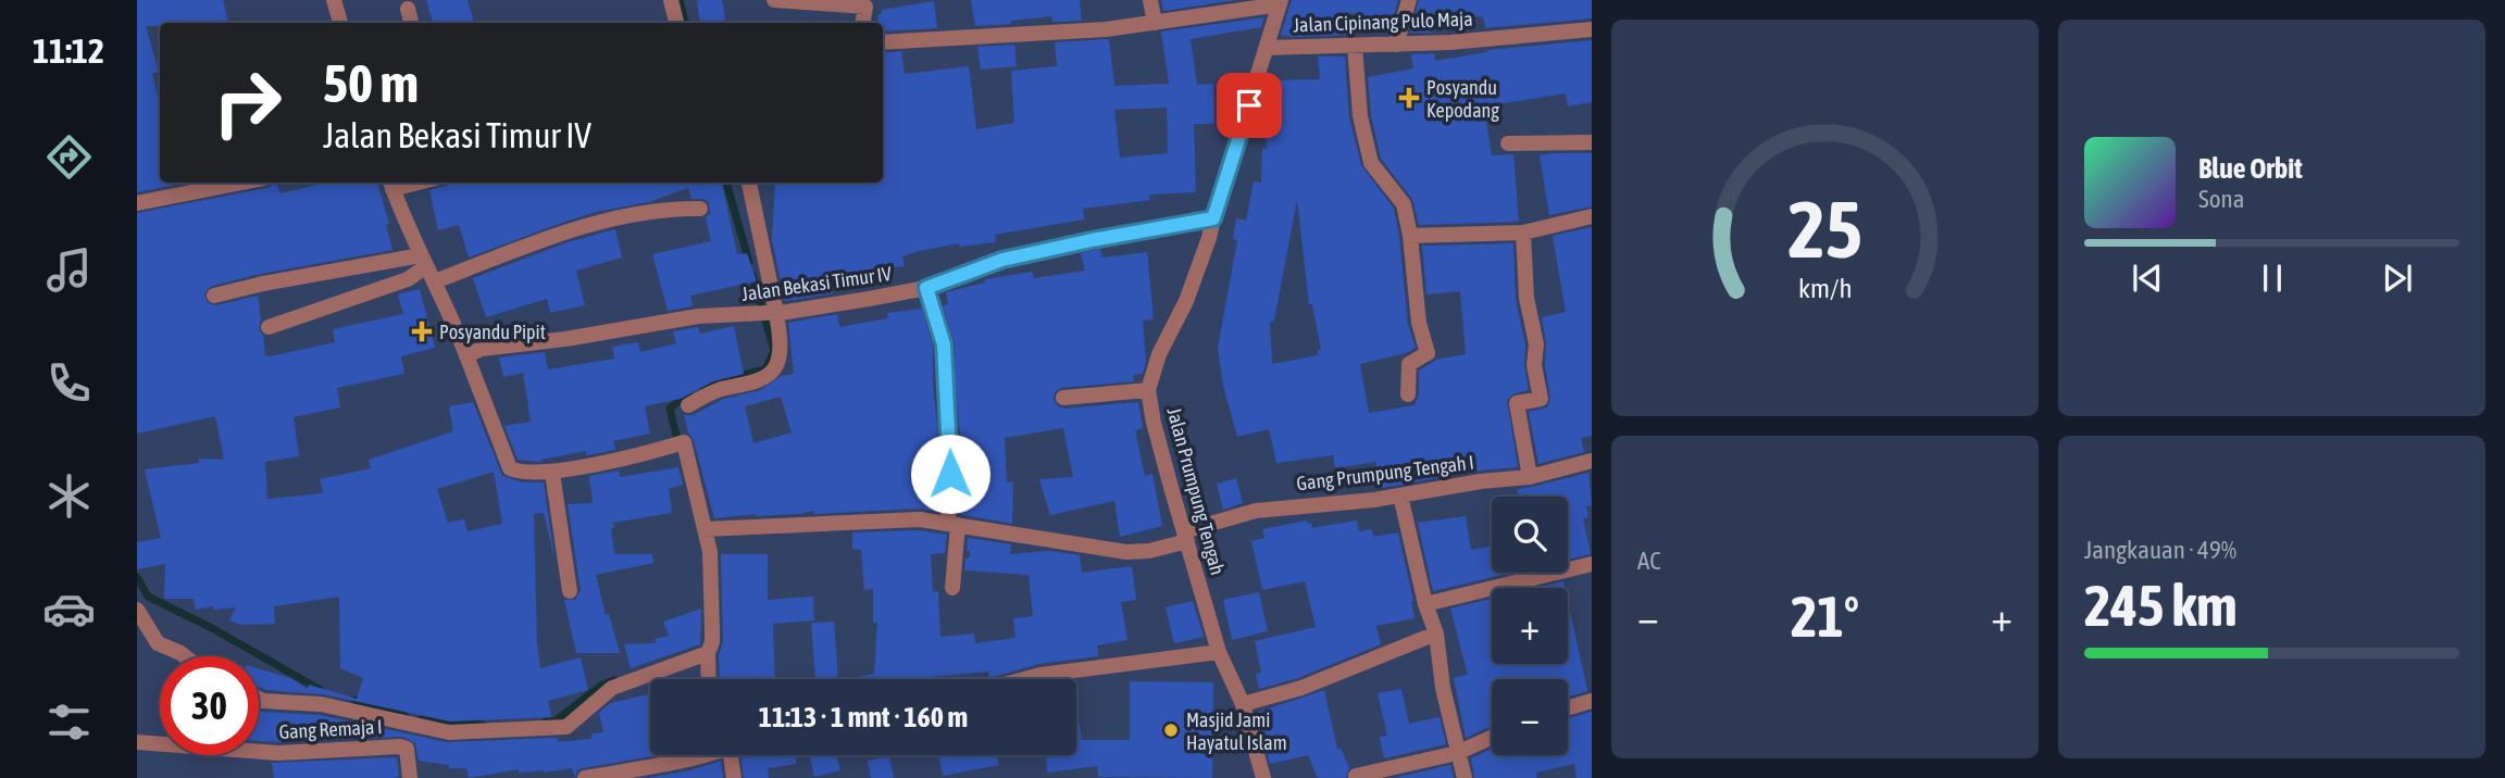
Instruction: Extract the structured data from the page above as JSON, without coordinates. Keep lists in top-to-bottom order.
{
  "streets": {
    "street": [
      "Jalan Cipinang Pulo Maja",
      "Jalan Bekasi Timur IV",
      "Gang Prumpung Tengah I",
      "Jalan Prumpung Tengah",
      "Gang Remaja I"
    ]
  },
  "crossings": [
    ["Jalan Cipinang Pulo Maja", "Jalan Prumpung Tengah"],
    ["Jalan Bekasi Timur IV", "Jalan Prumpung Tengah"],
    ["Gang Prumpung Tengah I", "Jalan Prumpung Tengah"]
  ],
  "places": {
    "health": ["Posyandu Kepodang", "Posyandu Pipit"],
    "other": ["Masjid Jami Hayatul Islam"]
  },
  "page": {
    "tabs": "11:12",
    "turn": ["50 m", "Jalan Bekasi Timur IV"],
    "song": ["Blue Orbit", "Sona"],
    "tile": [
      "AC",
      ["Jangkauan · 49%", "245 km"]
    ],
    "map_buttons": ["+", "−"],
    "heat": ["−", "21°", "+"],
    "limit": "30",
    "trip": "11:13 · 1 mnt · 160 m",
    "gauge": ["25", "km/h"]
  }
}
